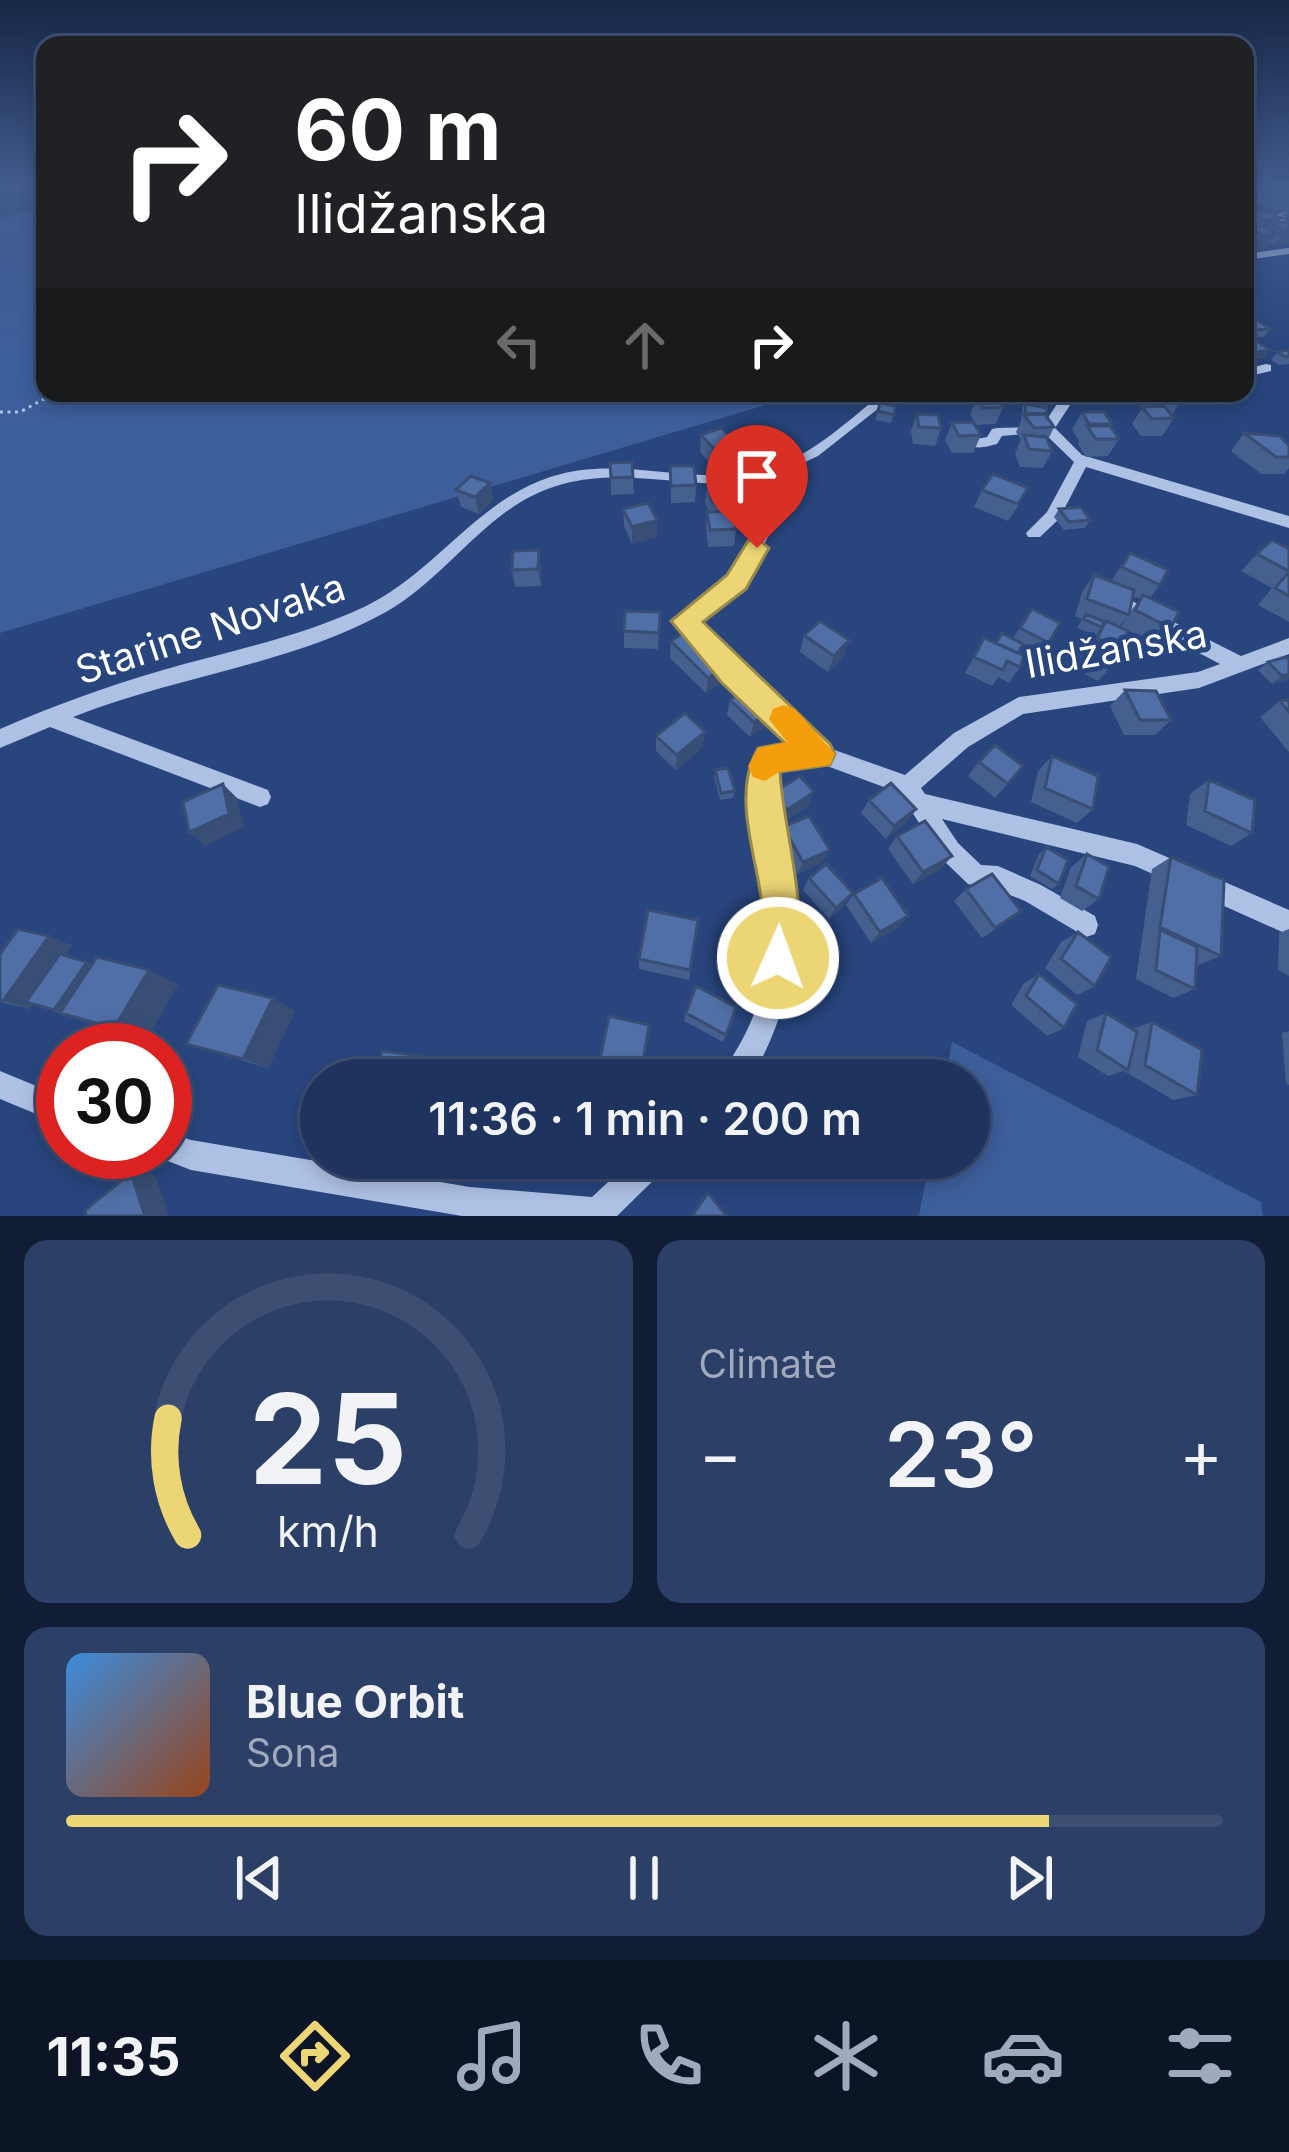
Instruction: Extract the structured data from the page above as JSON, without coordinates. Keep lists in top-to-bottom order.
{
  "streets": {
    "street": ["Starine Novaka", "Ilidžanska"]
  },
  "page": {
    "turn": ["60 m", "Ilidžanska"],
    "limit": "30",
    "trip": "11:36 · 1 min · 200 m",
    "tile": "Climate",
    "heat": ["−", "23°", "+"],
    "song": ["Blue Orbit", "Sona"],
    "tabs": "11:35",
    "gauge": ["25", "km/h"]
  }
}
